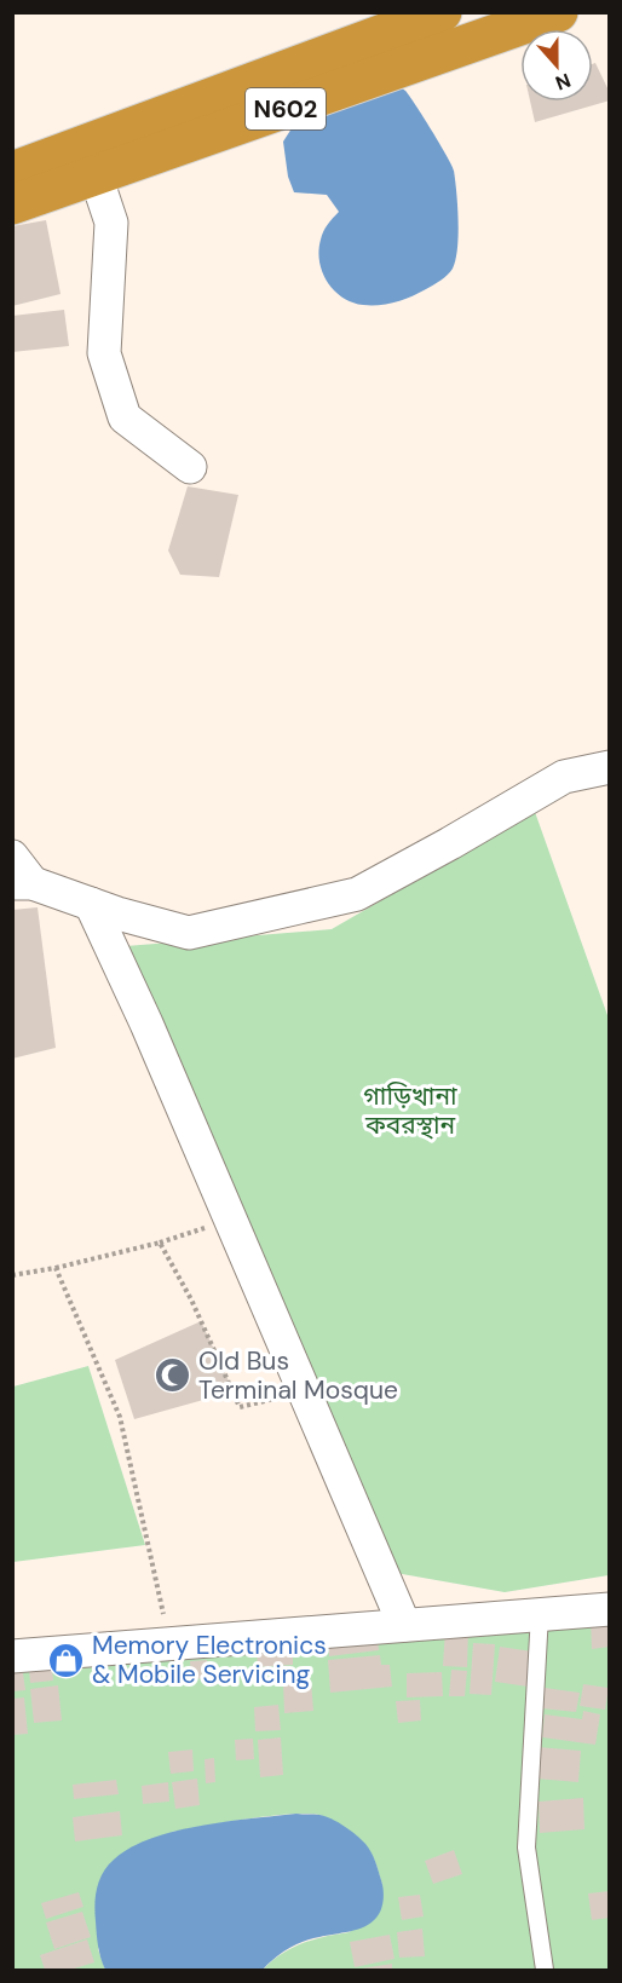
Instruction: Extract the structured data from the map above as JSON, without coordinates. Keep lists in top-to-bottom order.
{
  "streets": {
    "highway": ["N602"]
  },
  "parks": ["গাড়িখানা কবরস্থান"],
  "places": {
    "mosque": ["Old Bus Terminal Mosque"],
    "shop": ["Memory Electronics & Mobile Servicing"]
  },
  "north": "bottom"
}
